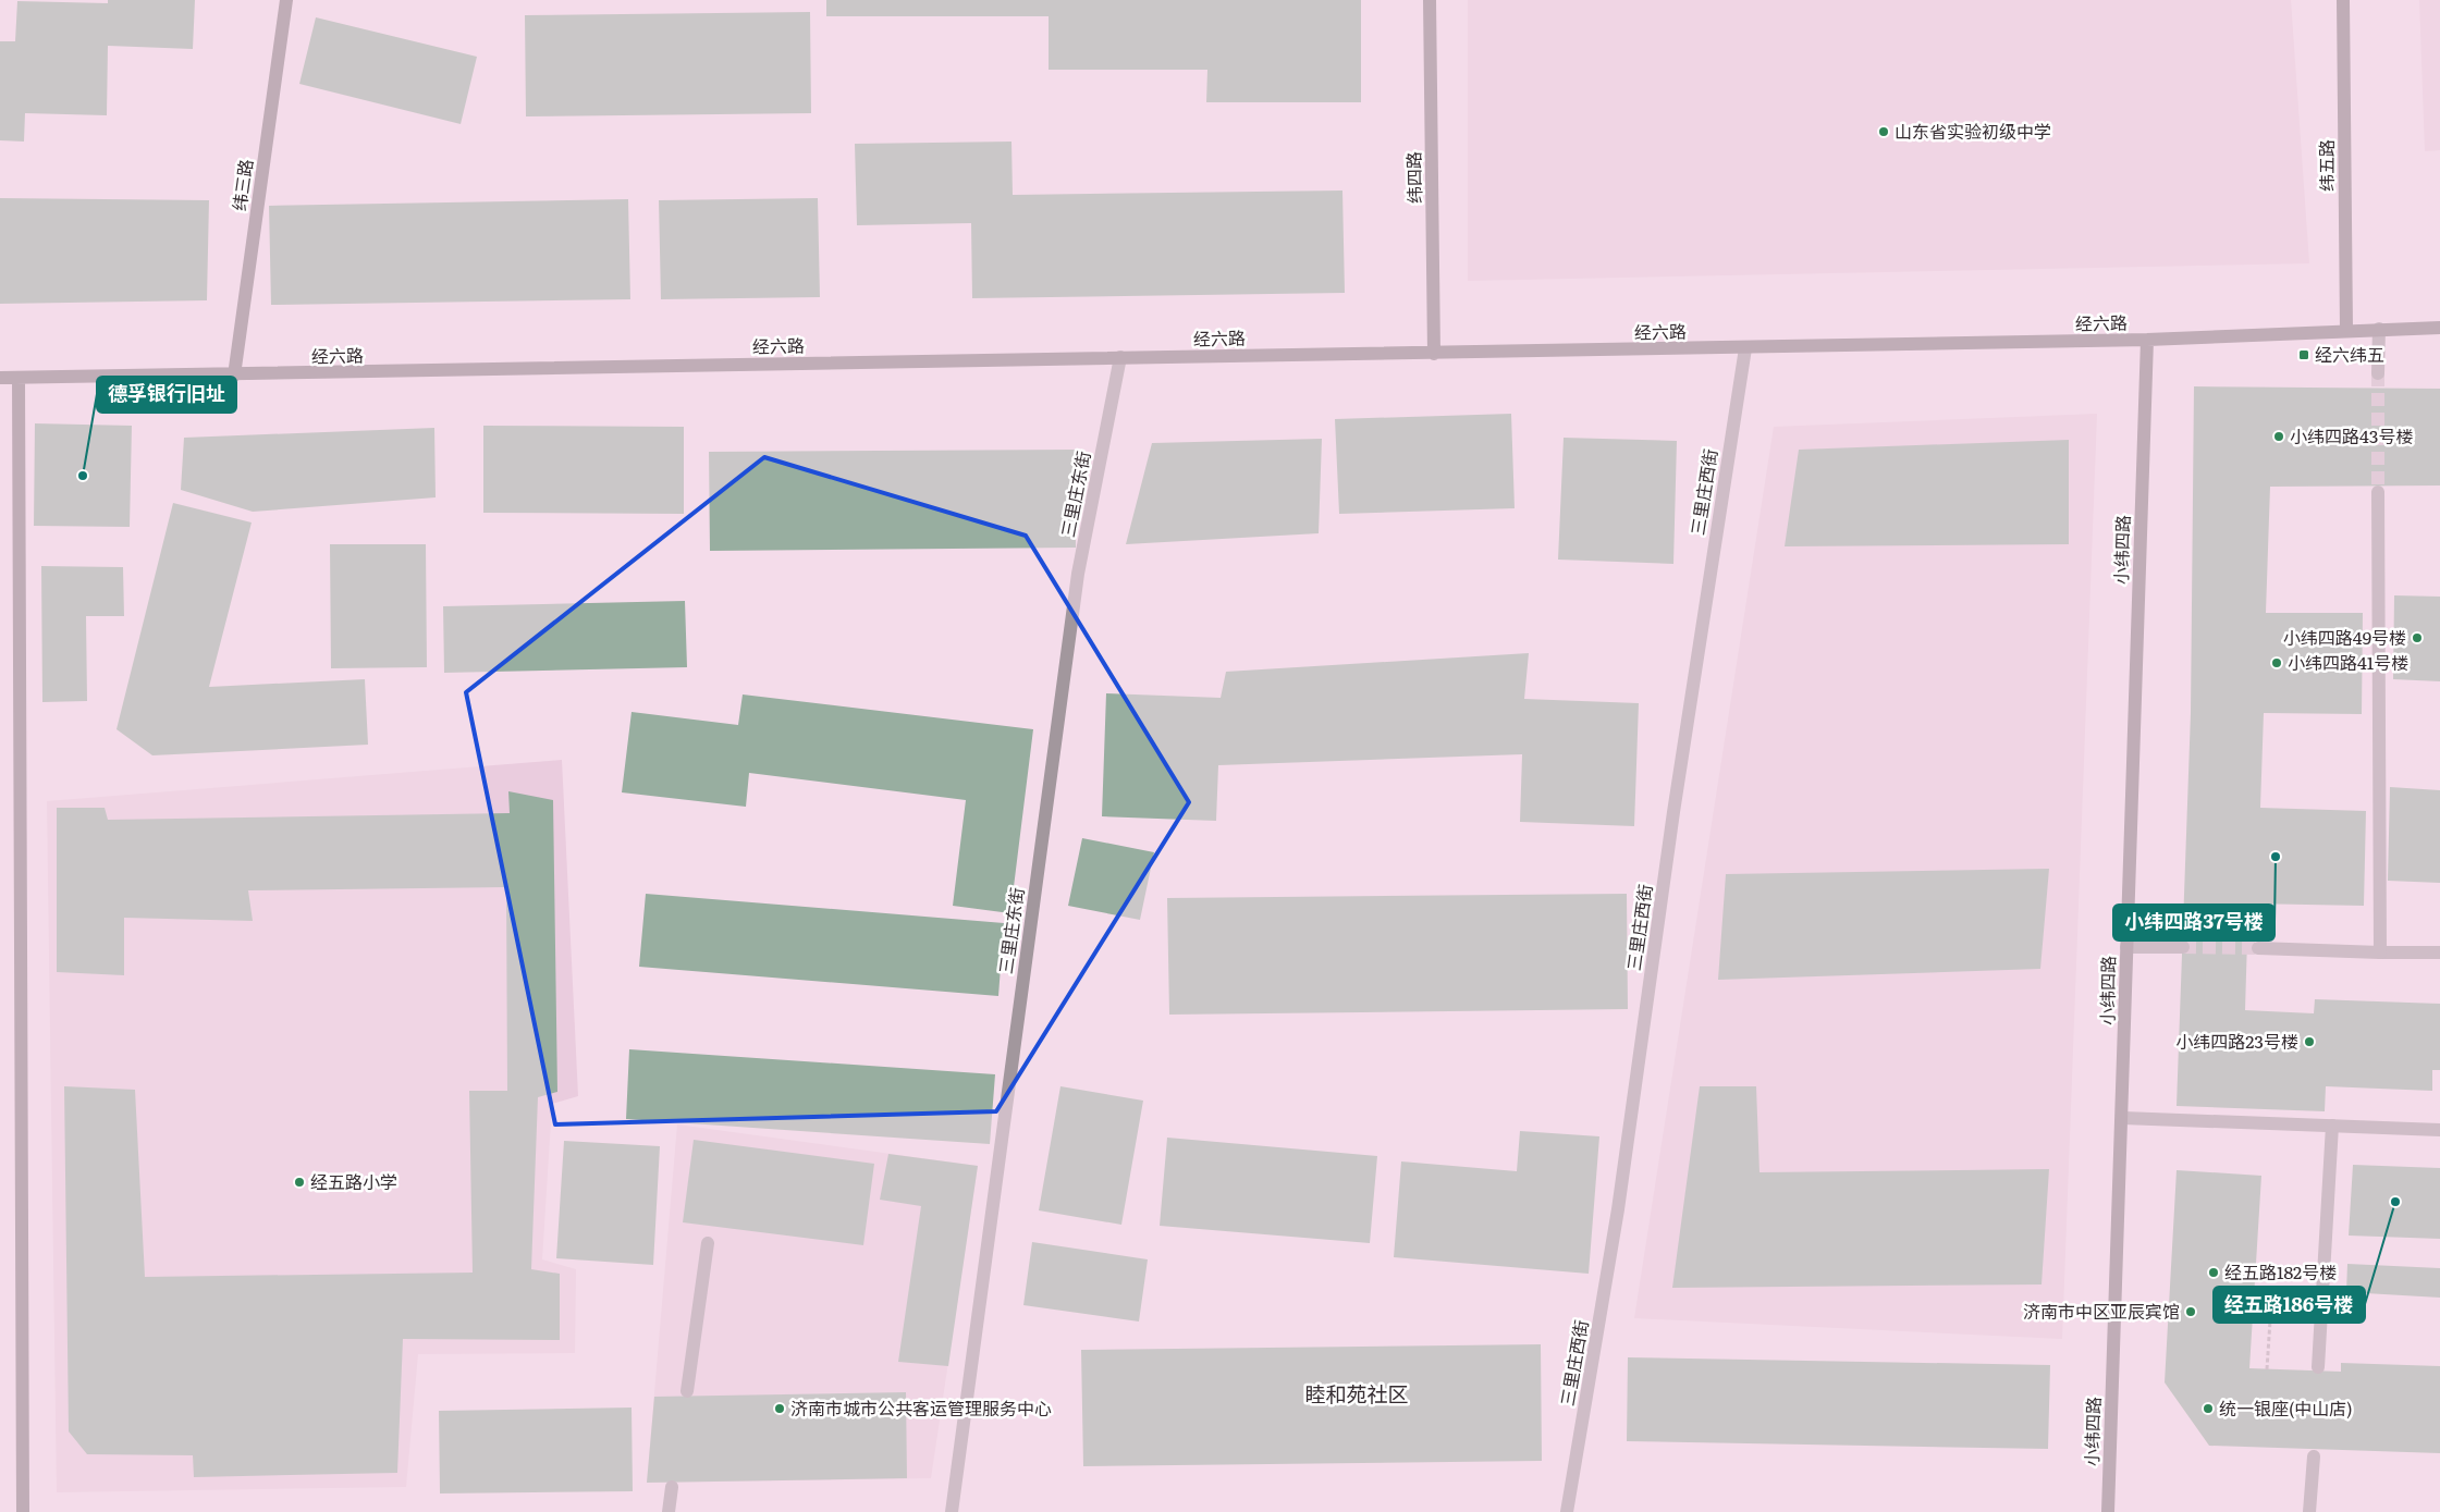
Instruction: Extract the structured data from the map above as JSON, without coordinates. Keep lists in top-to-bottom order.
{
  "streets": {
    "street": [
      "纬五路",
      "纬四路",
      "纬三路",
      "经六路",
      "三里庄西街",
      "三里庄东街",
      "小纬四路"
    ]
  },
  "crossings": [
    ["纬五路", "经六路"],
    ["纬四路", "经六路"],
    ["纬三路", "经六路"],
    ["经六路", "三里庄西街"],
    ["经六路", "三里庄东街"],
    ["经六路", "小纬四路"]
  ],
  "districts": ["睦和苑社区"],
  "places": {
    "other": [
      "山东省实验初级中学",
      "小纬四路43号楼",
      "德孚银行旧址",
      "小纬四路49号楼",
      "小纬四路41号楼",
      "小纬四路37号楼",
      "小纬四路23号楼",
      "经五路小学",
      "经五路186号楼",
      "经五路182号楼",
      "济南市中区亚辰宾馆",
      "济南市城市公共客运管理服务中心",
      "统一银座(中山店)"
    ],
    "transit": ["经六纬五"]
  }
}
